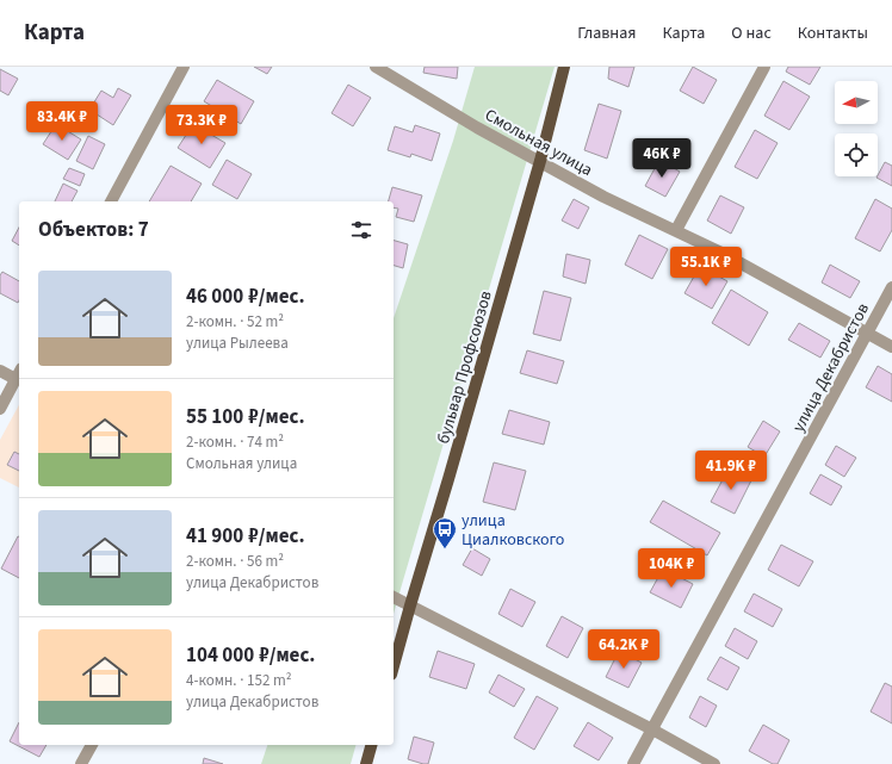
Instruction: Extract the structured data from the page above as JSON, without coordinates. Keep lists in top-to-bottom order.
{
  "streets": {
    "main road": ["бульвар Профсоюзов"],
    "street": ["Смольная улица", "улица Декабристов"]
  },
  "crossings": [
    ["Смольная улица", "бульвар Профсоюзов"],
    ["Смольная улица", "улица Декабристов"]
  ],
  "places": {
    "bus stop": ["улица Циалковского"]
  },
  "north": "left",
  "page": {
    "header": "Карта",
    "nav": [
      "Главная",
      "Карта",
      "О нас",
      "Контакты"
    ],
    "price": [
      "83.4K ₽",
      "73.3K ₽",
      "46K ₽",
      "55.1K ₽",
      "41.9K ₽",
      "104K ₽",
      "64.2K ₽"
    ],
    "heading": "Объектов: 7",
    "list": [
      {
        "name": "46 000 ₽/мес.",
        "note": "2-комн. · 52 m² · улица Рылеева"
      },
      {
        "name": "55 100 ₽/мес.",
        "note": "2-комн. · 74 m² · Смольная улица"
      },
      {
        "name": "41 900 ₽/мес.",
        "note": "2-комн. · 56 m² · улица Декабристов"
      },
      {
        "name": "104 000 ₽/мес.",
        "note": "4-комн. · 152 m² · улица Декабристов"
      }
    ]
  }
}
